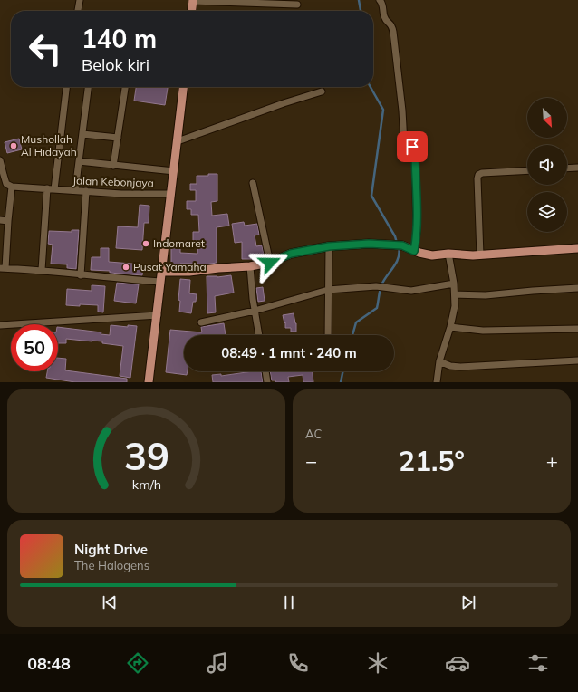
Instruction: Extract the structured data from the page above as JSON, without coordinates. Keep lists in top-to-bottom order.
{
  "streets": {
    "street": ["Jalan Kebonjaya"]
  },
  "places": ["Mushollah Al Hidayah", "Indomaret", "Pusat Yamaha"],
  "north": "bottom right",
  "page": {
    "turn": ["140 m", "Belok kiri"],
    "limit": "50",
    "trip": "08:49 · 1 mnt · 240 m",
    "tile": "AC",
    "heat": ["−", "21.5°", "+"],
    "song": ["Night Drive", "The Halogens"],
    "tabs": "08:48",
    "gauge": ["39", "km/h"]
  }
}
